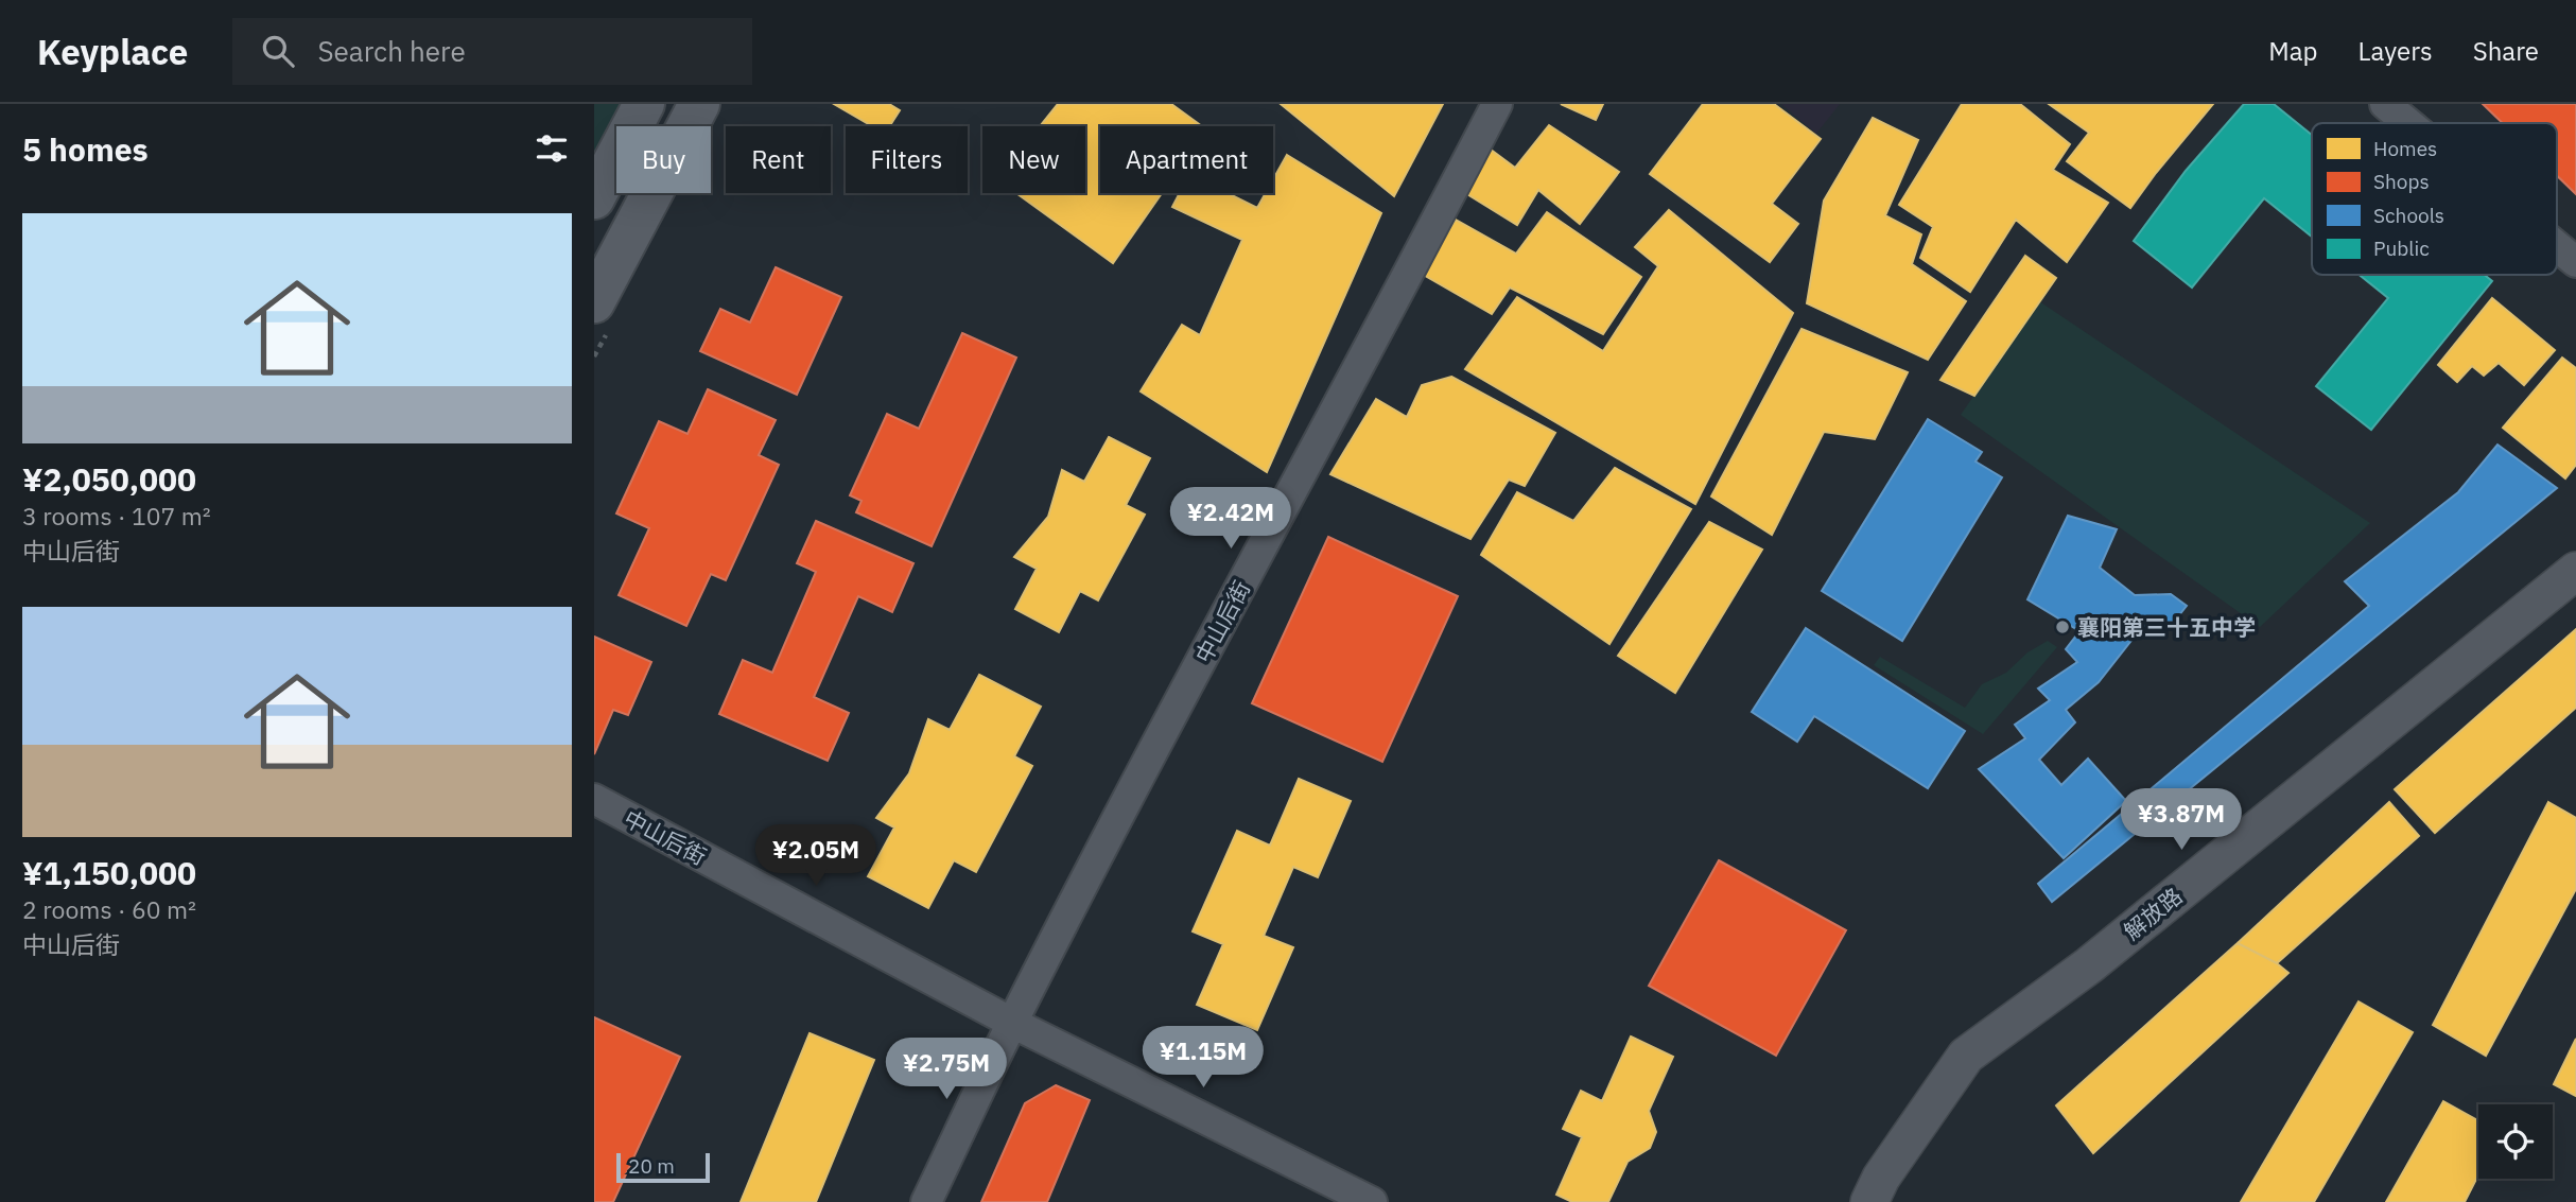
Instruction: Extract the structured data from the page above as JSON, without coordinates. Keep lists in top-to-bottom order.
{
  "streets": {
    "street": ["中山后街", "解放路"]
  },
  "places": ["襄阳第三十五中学"],
  "legend": [
    "Homes",
    "Shops",
    "Schools",
    "Public"
  ],
  "scale_bar": "20 m",
  "page": {
    "header": "Keyplace",
    "search": "Search here",
    "nav": ["Map", "Layers", "Share"],
    "heading": "5 homes",
    "chip": [
      "Buy",
      "Rent",
      "Filters",
      "New",
      "Apartment"
    ],
    "list": [
      {
        "name": "¥2,050,000",
        "note": "3 rooms · 107 m² · 中山后街"
      },
      {
        "name": "¥1,150,000",
        "note": "2 rooms · 60 m² · 中山后街"
      }
    ],
    "price": [
      "¥2.42M",
      "¥3.87M",
      "¥2.05M",
      "¥1.15M",
      "¥2.75M"
    ],
    "scale": "20 m"
  }
}
